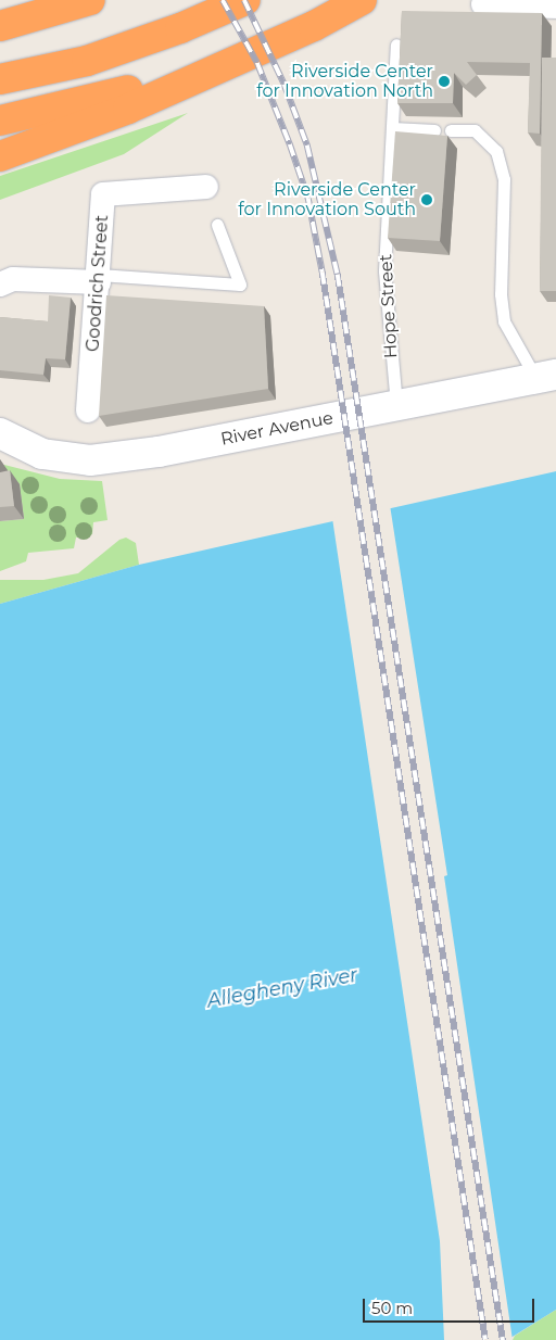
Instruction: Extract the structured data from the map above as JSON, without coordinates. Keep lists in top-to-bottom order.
{
  "streets": {
    "street": ["Goodrich Street", "River Avenue"],
    "lane": ["Hope Street"]
  },
  "crossings": [
    ["Hope Street", "River Avenue"]
  ],
  "water": ["Allegheny River"],
  "places": ["Riverside Center for Innovation North", "Riverside Center for Innovation South"],
  "scale_bar": "50 m"
}
